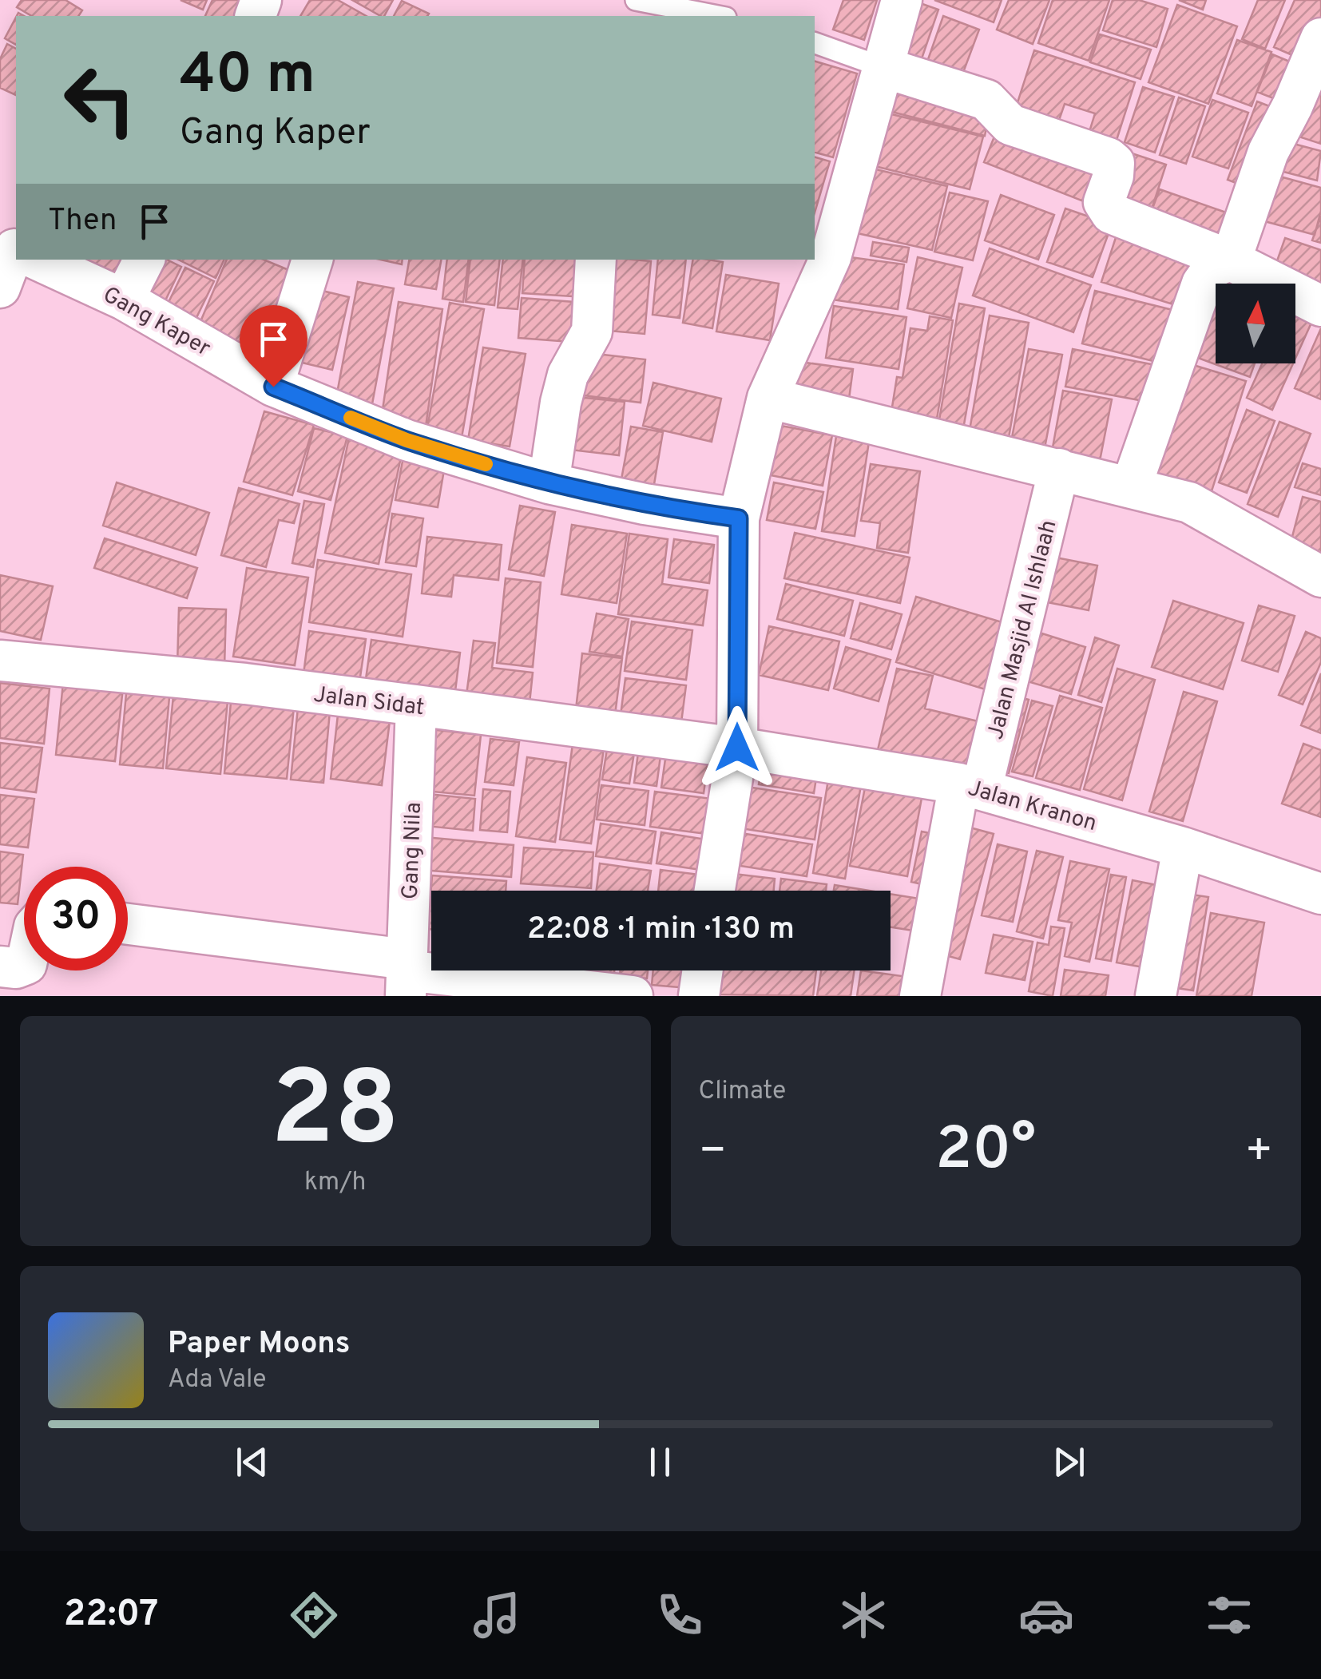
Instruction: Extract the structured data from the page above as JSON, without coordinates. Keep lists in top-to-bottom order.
{
  "streets": {
    "street": [
      "Gang Kaper",
      "Jalan Masjid Al Ishlaah",
      "Jalan Sidat",
      "Jalan Kranon",
      "Gang Nila"
    ]
  },
  "crossings": [
    ["Jalan Masjid Al Ishlaah", "Jalan Kranon"],
    ["Jalan Sidat", "Jalan Kranon"],
    ["Jalan Sidat", "Gang Nila"]
  ],
  "north": "top",
  "page": {
    "turn": ["40 m", "Gang Kaper"],
    "then": "Then",
    "limit": "30",
    "trip": "22:08 · 1 min · 130 m",
    "tile": [
      ["28", "km/h"],
      "Climate"
    ],
    "heat": ["−", "20°", "+"],
    "song": ["Paper Moons", "Ada Vale"],
    "tabs": "22:07"
  }
}
